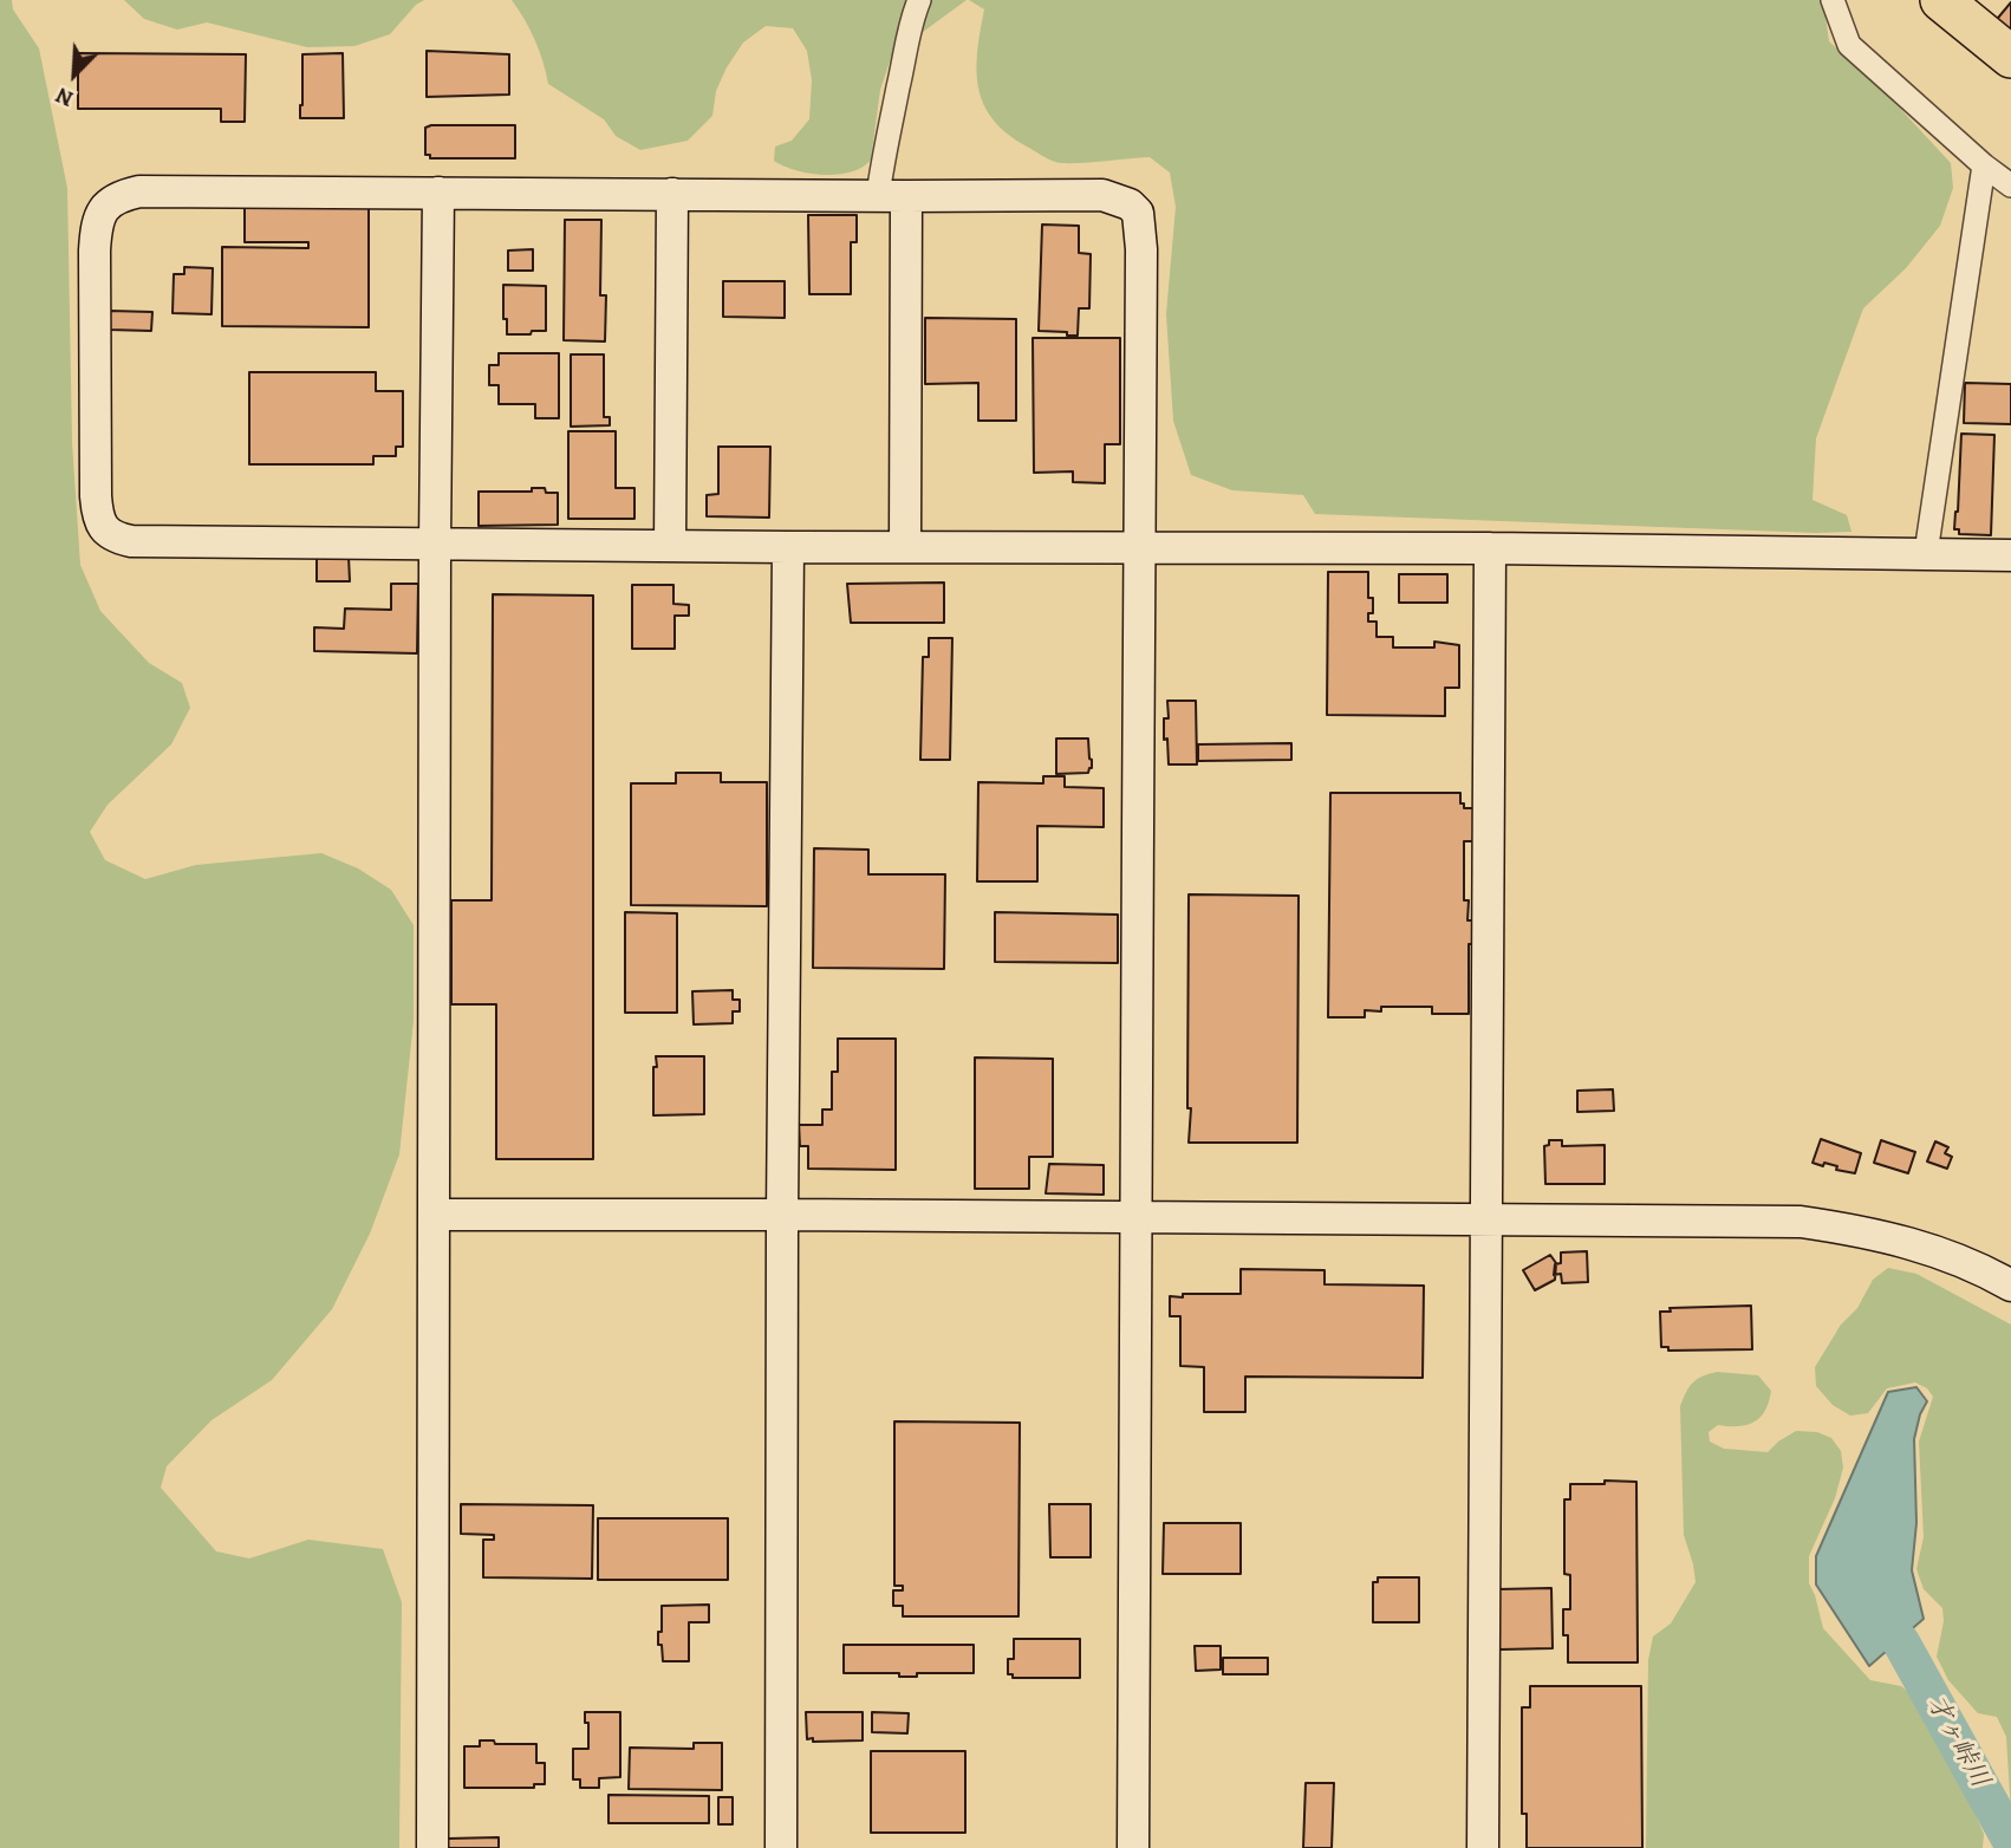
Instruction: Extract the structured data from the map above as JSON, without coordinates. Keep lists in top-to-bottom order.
{
  "water": ["才ヶ峠川"],
  "north": "bottom left"
}
